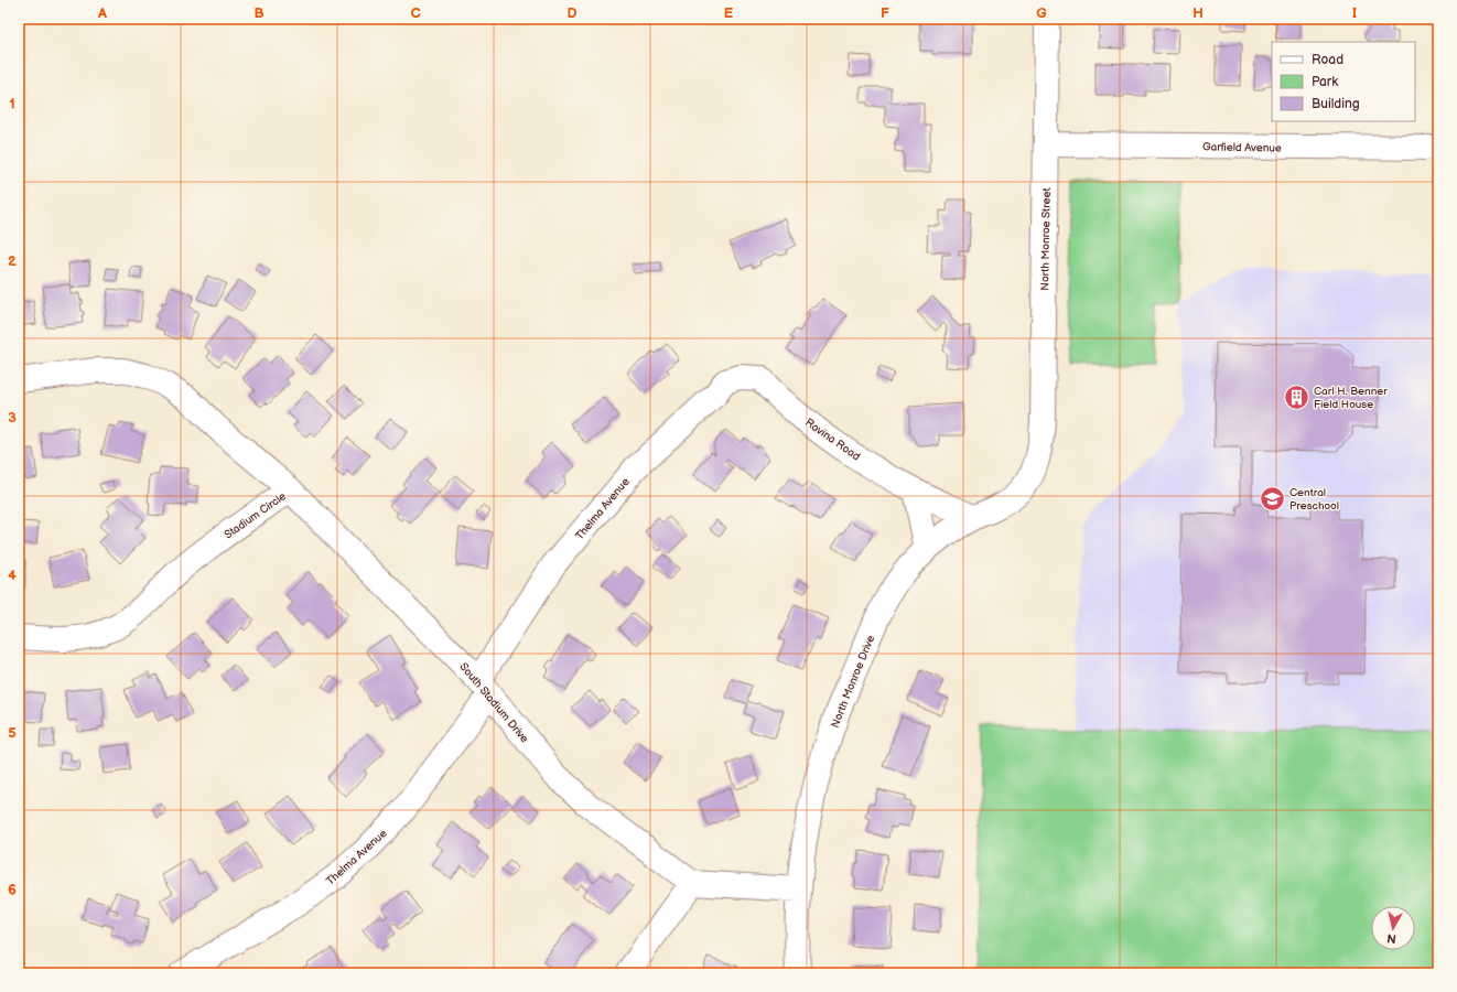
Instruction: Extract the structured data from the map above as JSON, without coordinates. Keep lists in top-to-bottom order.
{
  "streets": {
    "street": [
      "Garfield Avenue",
      "North Monroe Street",
      "Ravina Road",
      "Thelma Avenue",
      "Stadium Circle",
      "North Monroe Drive",
      "South Stadium Drive"
    ]
  },
  "crossings": [
    ["Garfield Avenue", "North Monroe Street"],
    ["North Monroe Street", "North Monroe Drive"],
    ["Ravina Road", "Thelma Avenue"],
    ["Ravina Road", "North Monroe Drive"],
    ["Thelma Avenue", "South Stadium Drive"],
    ["Stadium Circle", "South Stadium Drive"]
  ],
  "places": {
    "building": ["Carl H. Benner Field House"],
    "school or university": ["Central Preschool"]
  },
  "legend": ["Road", "Park", "Building"],
  "north": "bottom",
  "grid": {
    "columns": [
      "A",
      "B",
      "C",
      "D",
      "E",
      "F",
      "G",
      "H",
      "I"
    ],
    "rows": [
      "1",
      "2",
      "3",
      "4",
      "5",
      "6"
    ]
  }
}
